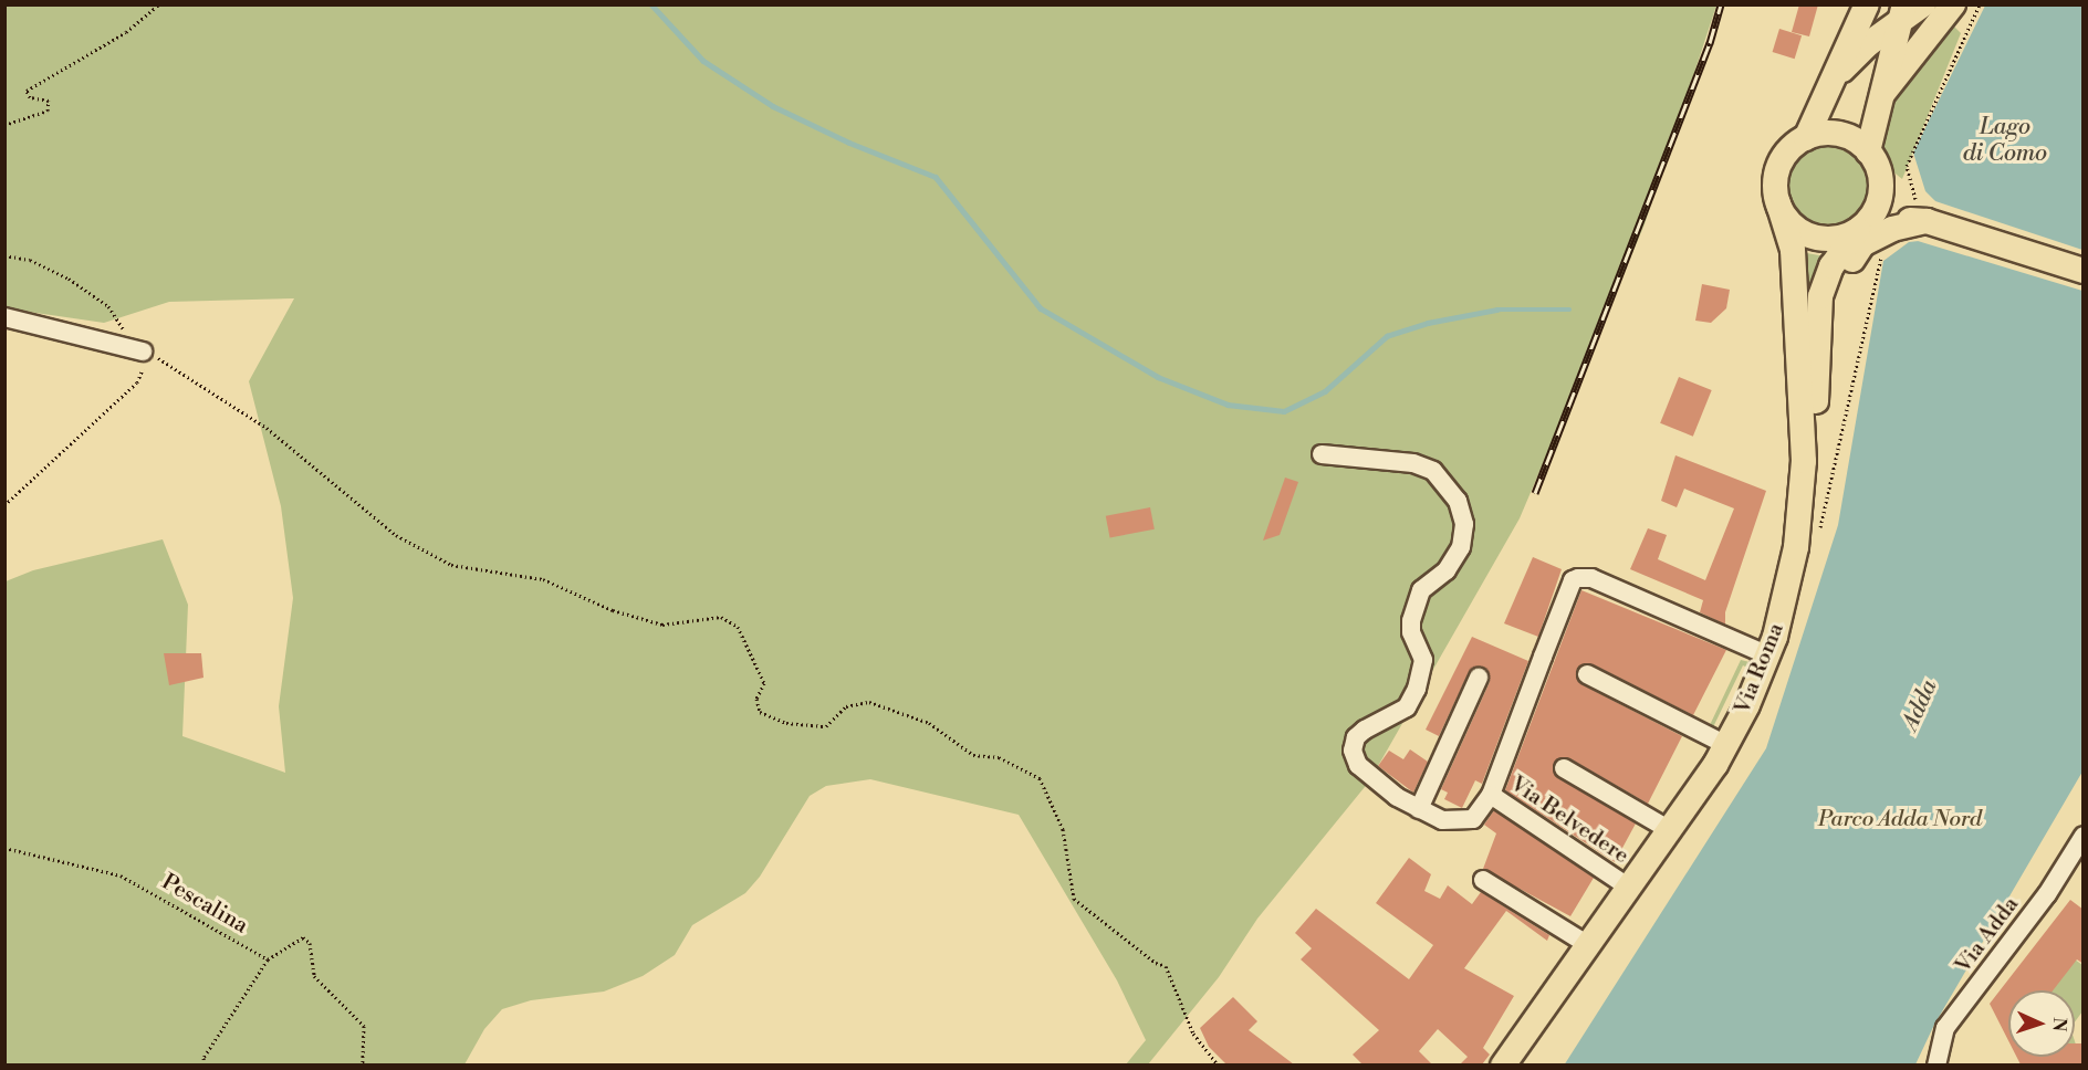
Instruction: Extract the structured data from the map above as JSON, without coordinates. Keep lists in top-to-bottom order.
{
  "streets": {
    "main road": ["Via Roma"],
    "street": ["Via Belvedere", "Via Adda"],
    "path": ["Pescalina"]
  },
  "crossings": [
    ["Via Roma", "Via Belvedere"]
  ],
  "water": ["Lago di Como", "Adda"],
  "parks": ["Parco Adda Nord"],
  "north": "right"
}
